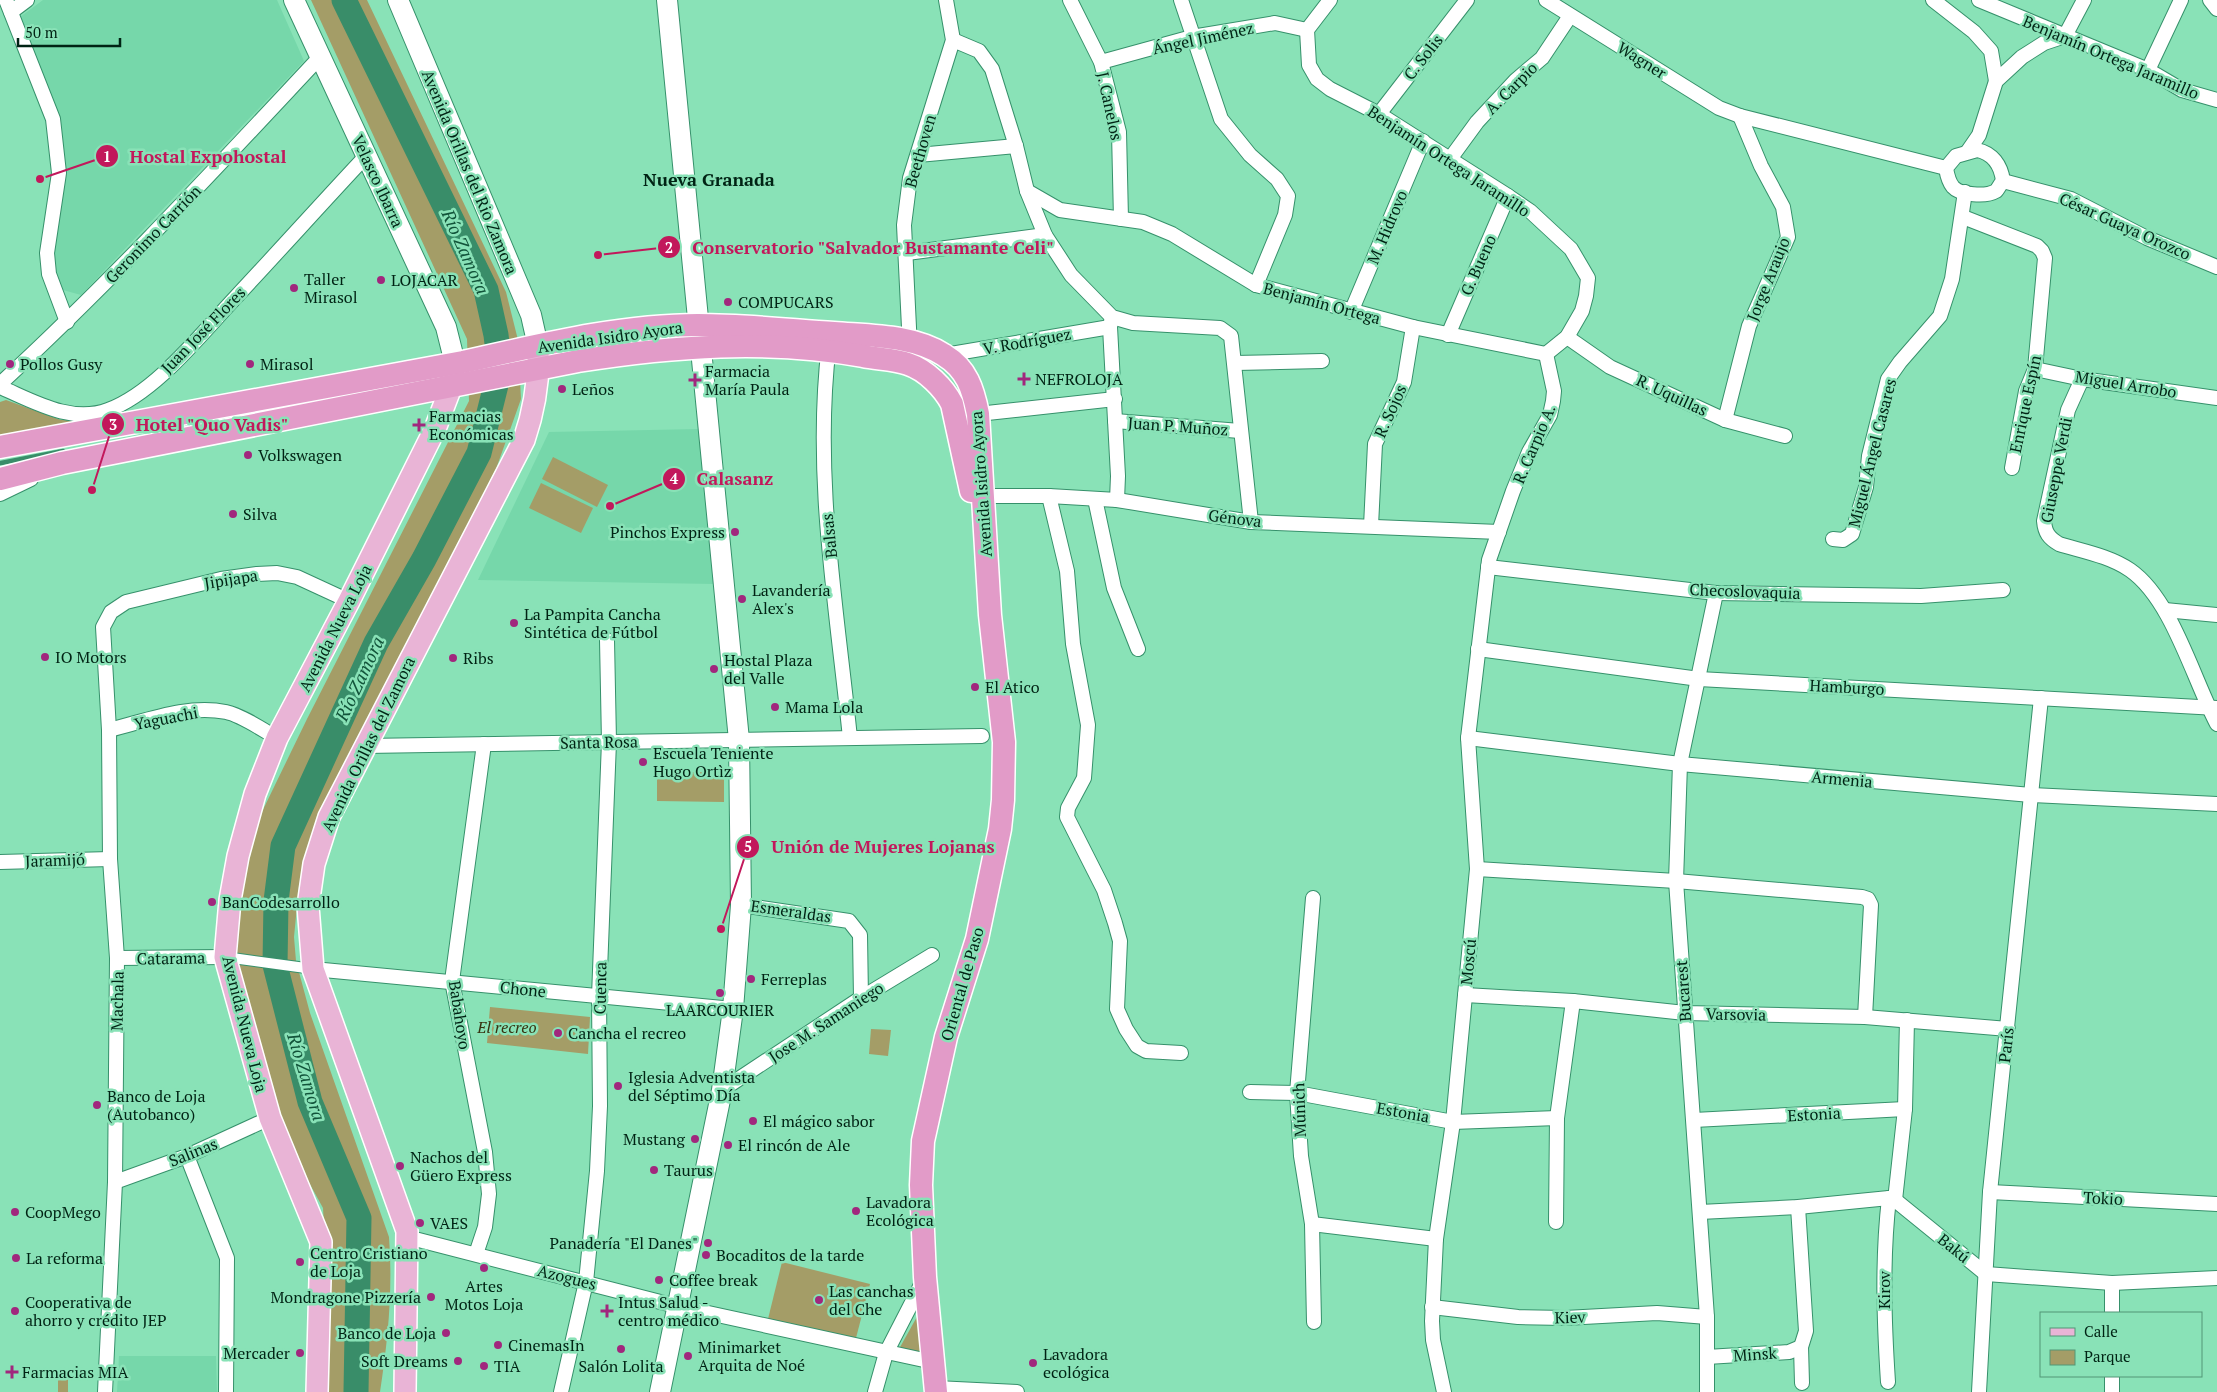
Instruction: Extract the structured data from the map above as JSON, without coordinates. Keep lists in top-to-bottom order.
{
  "streets": {
    "highway": ["Avenida Isidro Ayora", "Oriental de Paso"],
    "main road": [
      "Avenida Orillas del Rio Zamora",
      "Velasco Ibarra",
      "Avenida Nueva Loja",
      "Avenida Orillas del Zamora"
    ],
    "street": [
      "Ángel Jiménez",
      "C. Solis",
      "Benjamín Ortega Jaramillo",
      "Wagner",
      "A. Carpio",
      "J. Canelos",
      "Beethoven",
      "César Guaya Orozco",
      "M. Hidrovo",
      "Geronimo Carrión",
      "G. Bueno",
      "Jorge Araujo",
      "Benjamín Ortega",
      "Juan José Flores",
      "V. Rodríguez",
      "Miguel Arrobo",
      "R. Uquillas",
      "Enrique Espín",
      "R. Sojos",
      "Juan P. Muñoz",
      "R. Carpio A.",
      "Miguel Ángel Casares",
      "Giuseppe Verdi",
      "Génova",
      "Balsas",
      "Jipijapa",
      "Checoslovaquia",
      "Hamburgo",
      "Yaguachi",
      "Santa Rosa",
      "Armenia",
      "Jaramijó",
      "Esmeraldas",
      "Catarama",
      "Moscú",
      "Cuenca",
      "Chone",
      "Bucarest",
      "Machala",
      "Varsovia",
      "Babahoyo",
      "Jose M. Samaniego",
      "París",
      "Múnich",
      "Estonia",
      "Salinas",
      "Tokio",
      "Bakú",
      "Azogues",
      "Kirov",
      "Kiev",
      "Minsk"
    ]
  },
  "crossings": [
    ["Ángel Jiménez", "Benjamín Ortega Jaramillo"],
    ["Ángel Jiménez", "J. Canelos"],
    ["C. Solis", "Benjamín Ortega Jaramillo"],
    ["Benjamín Ortega Jaramillo", "A. Carpio"],
    ["Benjamín Ortega Jaramillo", "M. Hidrovo"],
    ["Benjamín Ortega Jaramillo", "G. Bueno"],
    ["Benjamín Ortega Jaramillo", "Benjamín Ortega"],
    ["Benjamín Ortega Jaramillo", "R. Uquillas"],
    ["Benjamín Ortega Jaramillo", "R. Carpio A."],
    ["Wagner", "A. Carpio"],
    ["Wagner", "Jorge Araujo"],
    ["J. Canelos", "Benjamín Ortega"],
    ["Beethoven", "Avenida Isidro Ayora"],
    ["Avenida Orillas del Rio Zamora", "Avenida Isidro Ayora"],
    ["Avenida Orillas del Rio Zamora", "Avenida Orillas del Zamora"],
    ["Velasco Ibarra", "Geronimo Carrión"],
    ["Velasco Ibarra", "Juan José Flores"],
    ["Velasco Ibarra", "Avenida Isidro Ayora"],
    ["Velasco Ibarra", "Avenida Nueva Loja"],
    ["César Guaya Orozco", "Miguel Ángel Casares"],
    ["M. Hidrovo", "Benjamín Ortega"],
    ["Geronimo Carrión", "Juan José Flores"],
    ["G. Bueno", "Benjamín Ortega"],
    ["Jorge Araujo", "R. Uquillas"],
    ["Benjamín Ortega", "R. Sojos"],
    ["Benjamín Ortega", "R. Carpio A."],
    ["Avenida Isidro Ayora", "V. Rodríguez"],
    ["Avenida Isidro Ayora", "Génova"],
    ["Avenida Isidro Ayora", "Balsas"],
    ["Avenida Isidro Ayora", "Avenida Nueva Loja"],
    ["Avenida Isidro Ayora", "Avenida Orillas del Zamora"],
    ["Avenida Isidro Ayora", "Oriental de Paso"],
    ["Miguel Arrobo", "Enrique Espín"],
    ["Miguel Arrobo", "Giuseppe Verdi"],
    ["Enrique Espín", "Miguel Ángel Casares"],
    ["R. Sojos", "Génova"],
    ["R. Carpio A.", "Génova"],
    ["R. Carpio A.", "Moscú"],
    ["Giuseppe Verdi", "Hamburgo"],
    ["Génova", "Moscú"],
    ["Balsas", "Santa Rosa"],
    ["Jipijapa", "Avenida Nueva Loja"],
    ["Jipijapa", "Machala"],
    ["Checoslovaquia", "Moscú"],
    ["Checoslovaquia", "Bucarest"],
    ["Avenida Nueva Loja", "Yaguachi"],
    ["Avenida Nueva Loja", "Catarama"],
    ["Avenida Nueva Loja", "Salinas"],
    ["Hamburgo", "Moscú"],
    ["Hamburgo", "Bucarest"],
    ["Hamburgo", "París"],
    ["Yaguachi", "Machala"],
    ["Santa Rosa", "Avenida Orillas del Zamora"],
    ["Santa Rosa", "Cuenca"],
    ["Santa Rosa", "Babahoyo"],
    ["Avenida Orillas del Zamora", "Chone"],
    ["Avenida Orillas del Zamora", "Azogues"],
    ["Armenia", "Moscú"],
    ["Armenia", "Bucarest"],
    ["Armenia", "París"],
    ["Jaramijó", "Machala"],
    ["Esmeraldas", "Jose M. Samaniego"],
    ["Catarama", "Machala"],
    ["Moscú", "Varsovia"],
    ["Moscú", "Estonia"],
    ["Moscú", "Kiev"],
    ["Oriental de Paso", "Azogues"],
    ["Cuenca", "Chone"],
    ["Cuenca", "Azogues"],
    ["Chone", "Babahoyo"],
    ["Bucarest", "Varsovia"],
    ["Bucarest", "Estonia"],
    ["Bucarest", "Kiev"],
    ["Bucarest", "Minsk"],
    ["Machala", "Salinas"],
    ["Varsovia", "París"],
    ["Varsovia", "Kirov"],
    ["Babahoyo", "Azogues"],
    ["París", "Tokio"],
    ["París", "Bakú"],
    ["Múnich", "Estonia"],
    ["Estonia", "Kirov"],
    ["Bakú", "Kirov"]
  ],
  "districts": ["Nueva Granada"],
  "water": ["Río Zamora"],
  "parks": ["El recreo"],
  "places": {
    "other": [
      "Hostal Expohostal",
      "Conservatorio \"Salvador Bustamante Celi\"",
      "LOJACAR",
      "Taller Mirasol",
      "COMPUCARS",
      "Pollos Gusy",
      "Mirasol",
      "Leños",
      "Volkswagen",
      "Hotel \"Quo Vadis\"",
      "Calasanz",
      "Silva",
      "Pinchos Express",
      "Lavandería Alex's",
      "La Pampita Cancha Sintética de Fútbol",
      "IO Motors",
      "Ribs",
      "Hostal Plaza del Valle",
      "El Atico",
      "Mama Lola",
      "Escuela Teniente Hugo Ortìz",
      "BanCodesarrollo",
      "Unión de Mujeres Lojanas",
      "Ferreplas",
      "LAARCOURIER",
      "Cancha el recreo",
      "Iglesia Adventista del Séptimo Día",
      "Banco de Loja (Autobanco)",
      "El mágico sabor",
      "Mustang",
      "El rincón de Ale",
      "Nachos del Güero Express",
      "Taurus",
      "Lavadora Ecológica",
      "CoopMego",
      "VAES",
      "Panadería \"El Danes\"",
      "Bocaditos de la tarde",
      "La reforma",
      "Centro Cristiano de Loja",
      "Artes Motos Loja",
      "Coffee break",
      "Mondragone Pizzería",
      "Las canchas del Che",
      "Cooperativa de ahorro y crédito JEP",
      "Banco de Loja",
      "CinemasIn",
      "Salón Lolita",
      "Mercader",
      "Minimarket Arquita de Noé",
      "Soft Dreams",
      "Lavadora ecológica",
      "TIA"
    ],
    "health": [
      "NEFROLOJA",
      "Farmacia María Paula",
      "Farmacias Económicas",
      "Intus Salud - centro médico",
      "Farmacias MIA"
    ]
  },
  "legend": ["Calle", "Parque"],
  "scale_bar": "50 m"
}
